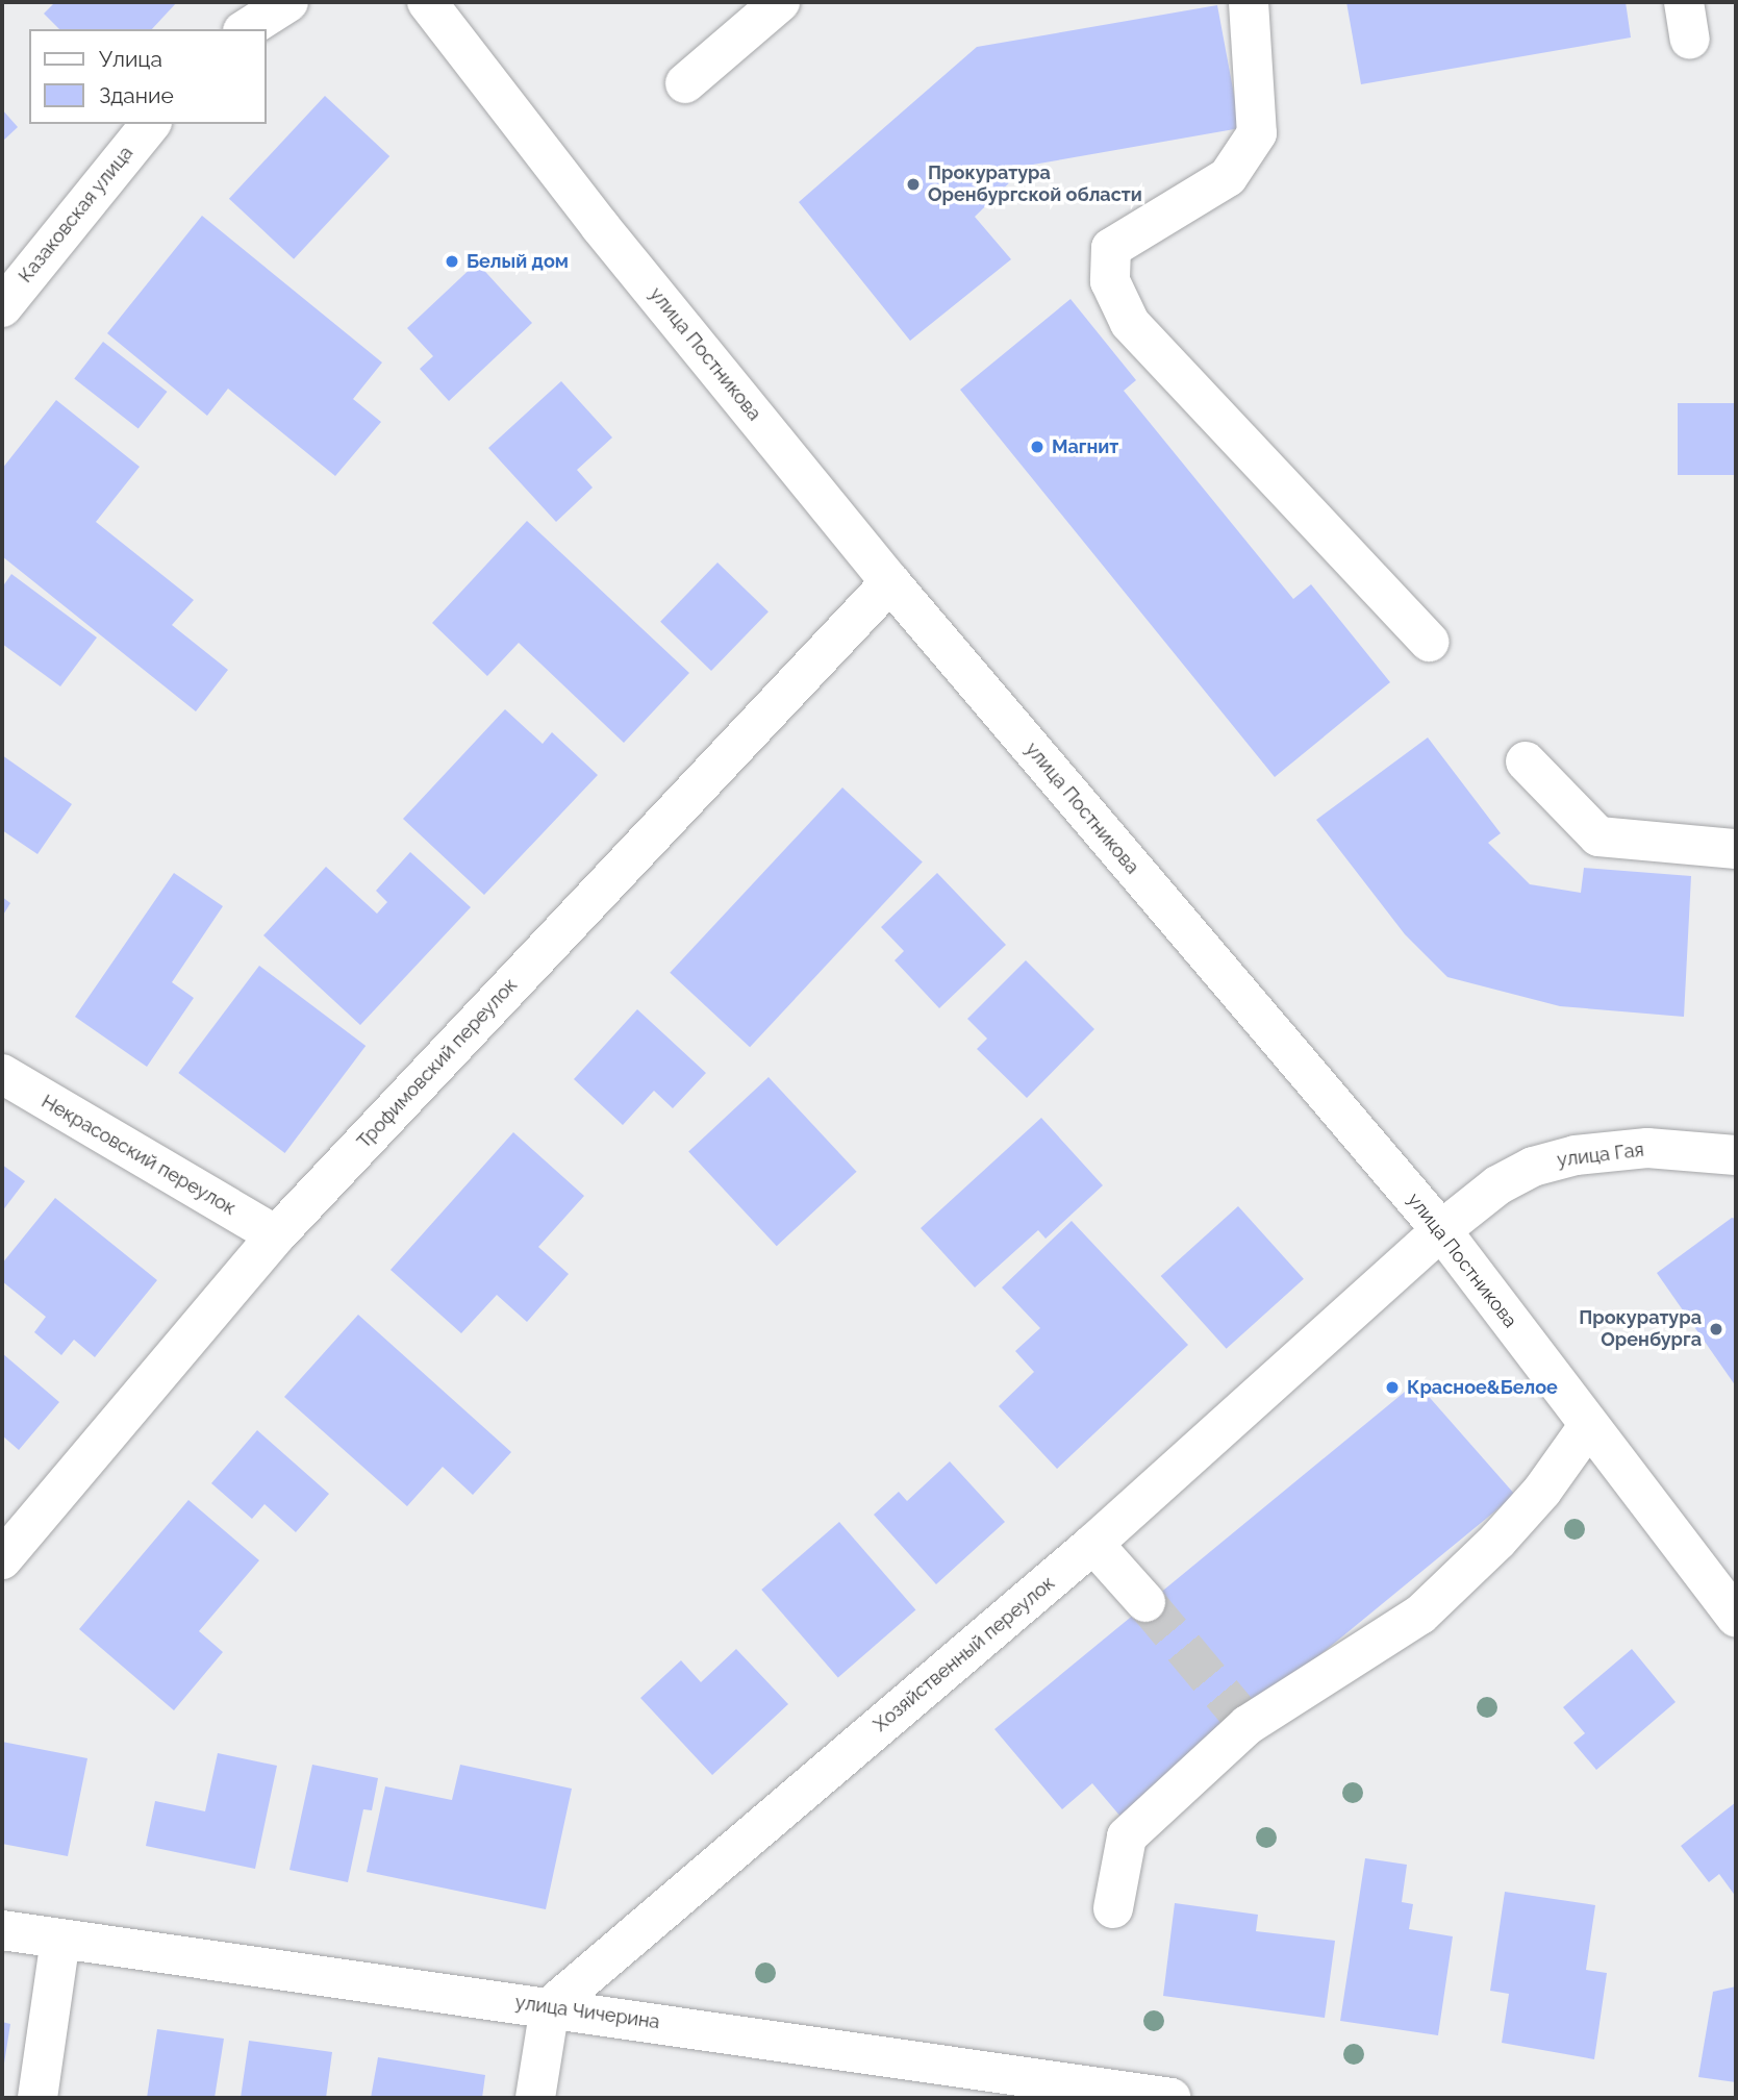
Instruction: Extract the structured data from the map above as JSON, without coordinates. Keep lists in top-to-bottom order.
{
  "streets": {
    "street": [
      "Казаковская улица",
      "улица Постникова",
      "Трофимовский переулок",
      "Некрасовский переулок",
      "улица Гая",
      "Хозяйственный переулок",
      "улица Чичерина"
    ]
  },
  "crossings": [
    ["улица Постникова", "Трофимовский переулок"],
    ["улица Постникова", "улица Гая"],
    ["улица Постникова", "Хозяйственный переулок"],
    ["Трофимовский переулок", "Некрасовский переулок"],
    ["улица Гая", "Хозяйственный переулок"],
    ["Хозяйственный переулок", "улица Чичерина"]
  ],
  "places": [
    "Прокуратура Оренбургской области",
    "Белый дом",
    "Магнит",
    "Прокуратура Оренбурга",
    "Красное&Белое"
  ],
  "legend": ["Улица", "Здание"]
}
